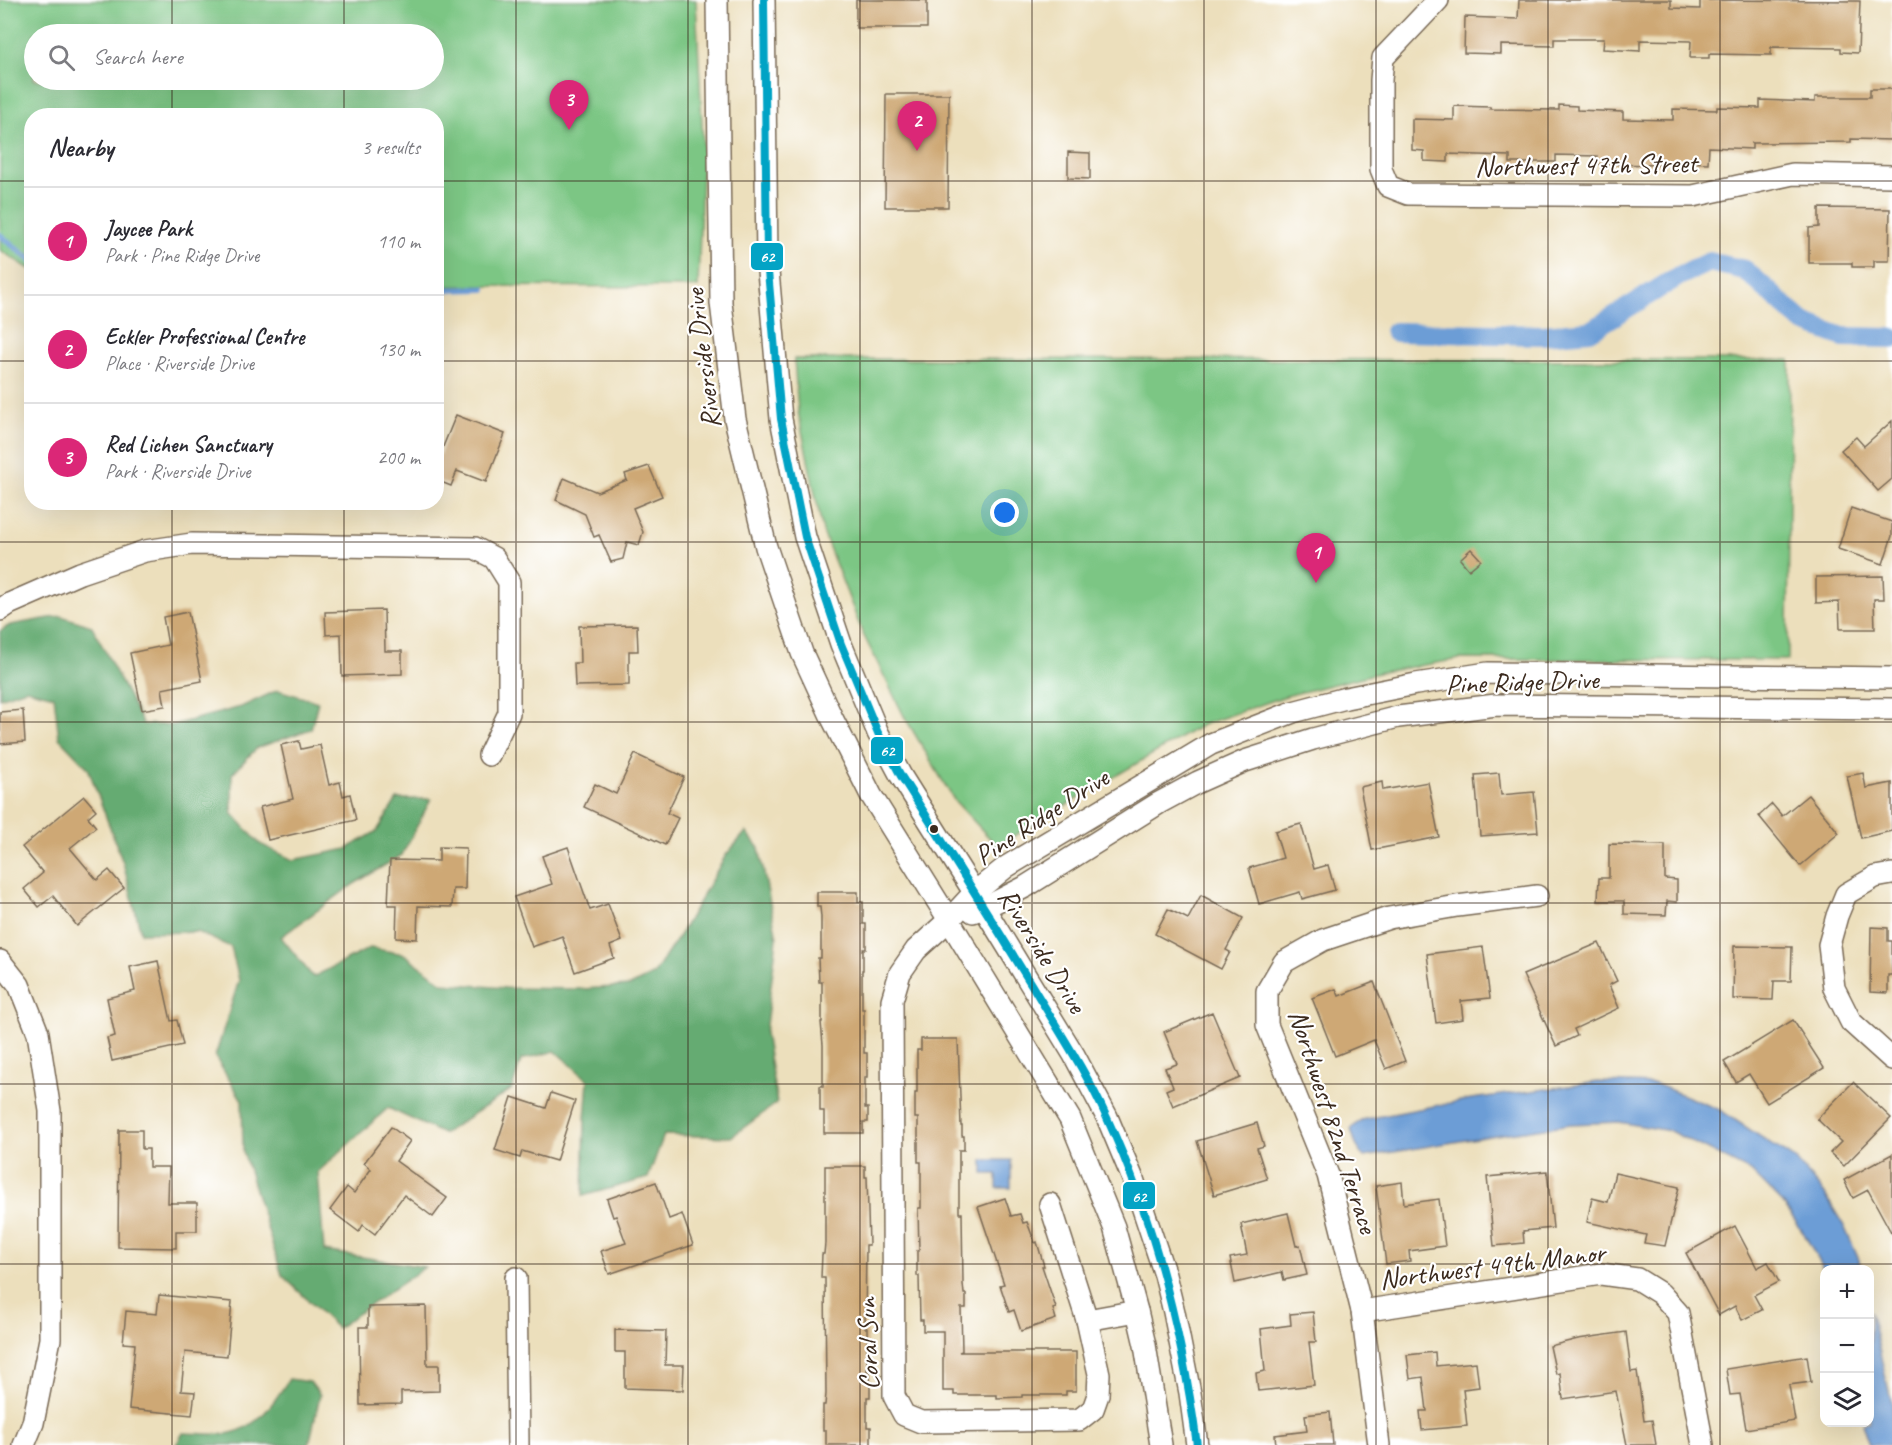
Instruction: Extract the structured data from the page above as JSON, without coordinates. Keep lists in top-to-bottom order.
{
  "streets": {
    "street": [
      "Northwest 47th Street",
      "Riverside Drive",
      "Pine Ridge Drive",
      "Northwest 82nd Terrace",
      "Northwest 49th Manor",
      "Coral Sun"
    ]
  },
  "crossings": [
    ["Riverside Drive", "Pine Ridge Drive"],
    ["Riverside Drive", "Coral Sun"],
    ["Pine Ridge Drive", "Coral Sun"],
    ["Northwest 82nd Terrace", "Northwest 49th Manor"]
  ],
  "lines": ["transit line 62"],
  "page": {
    "search": "Search here",
    "pins": ["3", "2", "1"],
    "heading": ["Nearby", "3 results"],
    "list": [
      {
        "mark": "1",
        "name": "Jaycee Park",
        "note": "Park · Pine Ridge Drive",
        "value": "110 m"
      },
      {
        "mark": "2",
        "name": "Eckler Professional Centre",
        "note": "Place · Riverside Drive",
        "value": "130 m"
      },
      {
        "mark": "3",
        "name": "Red Lichen Sanctuary",
        "note": "Park · Riverside Drive",
        "value": "200 m"
      }
    ],
    "map_buttons": ["+", "−"]
  }
}
